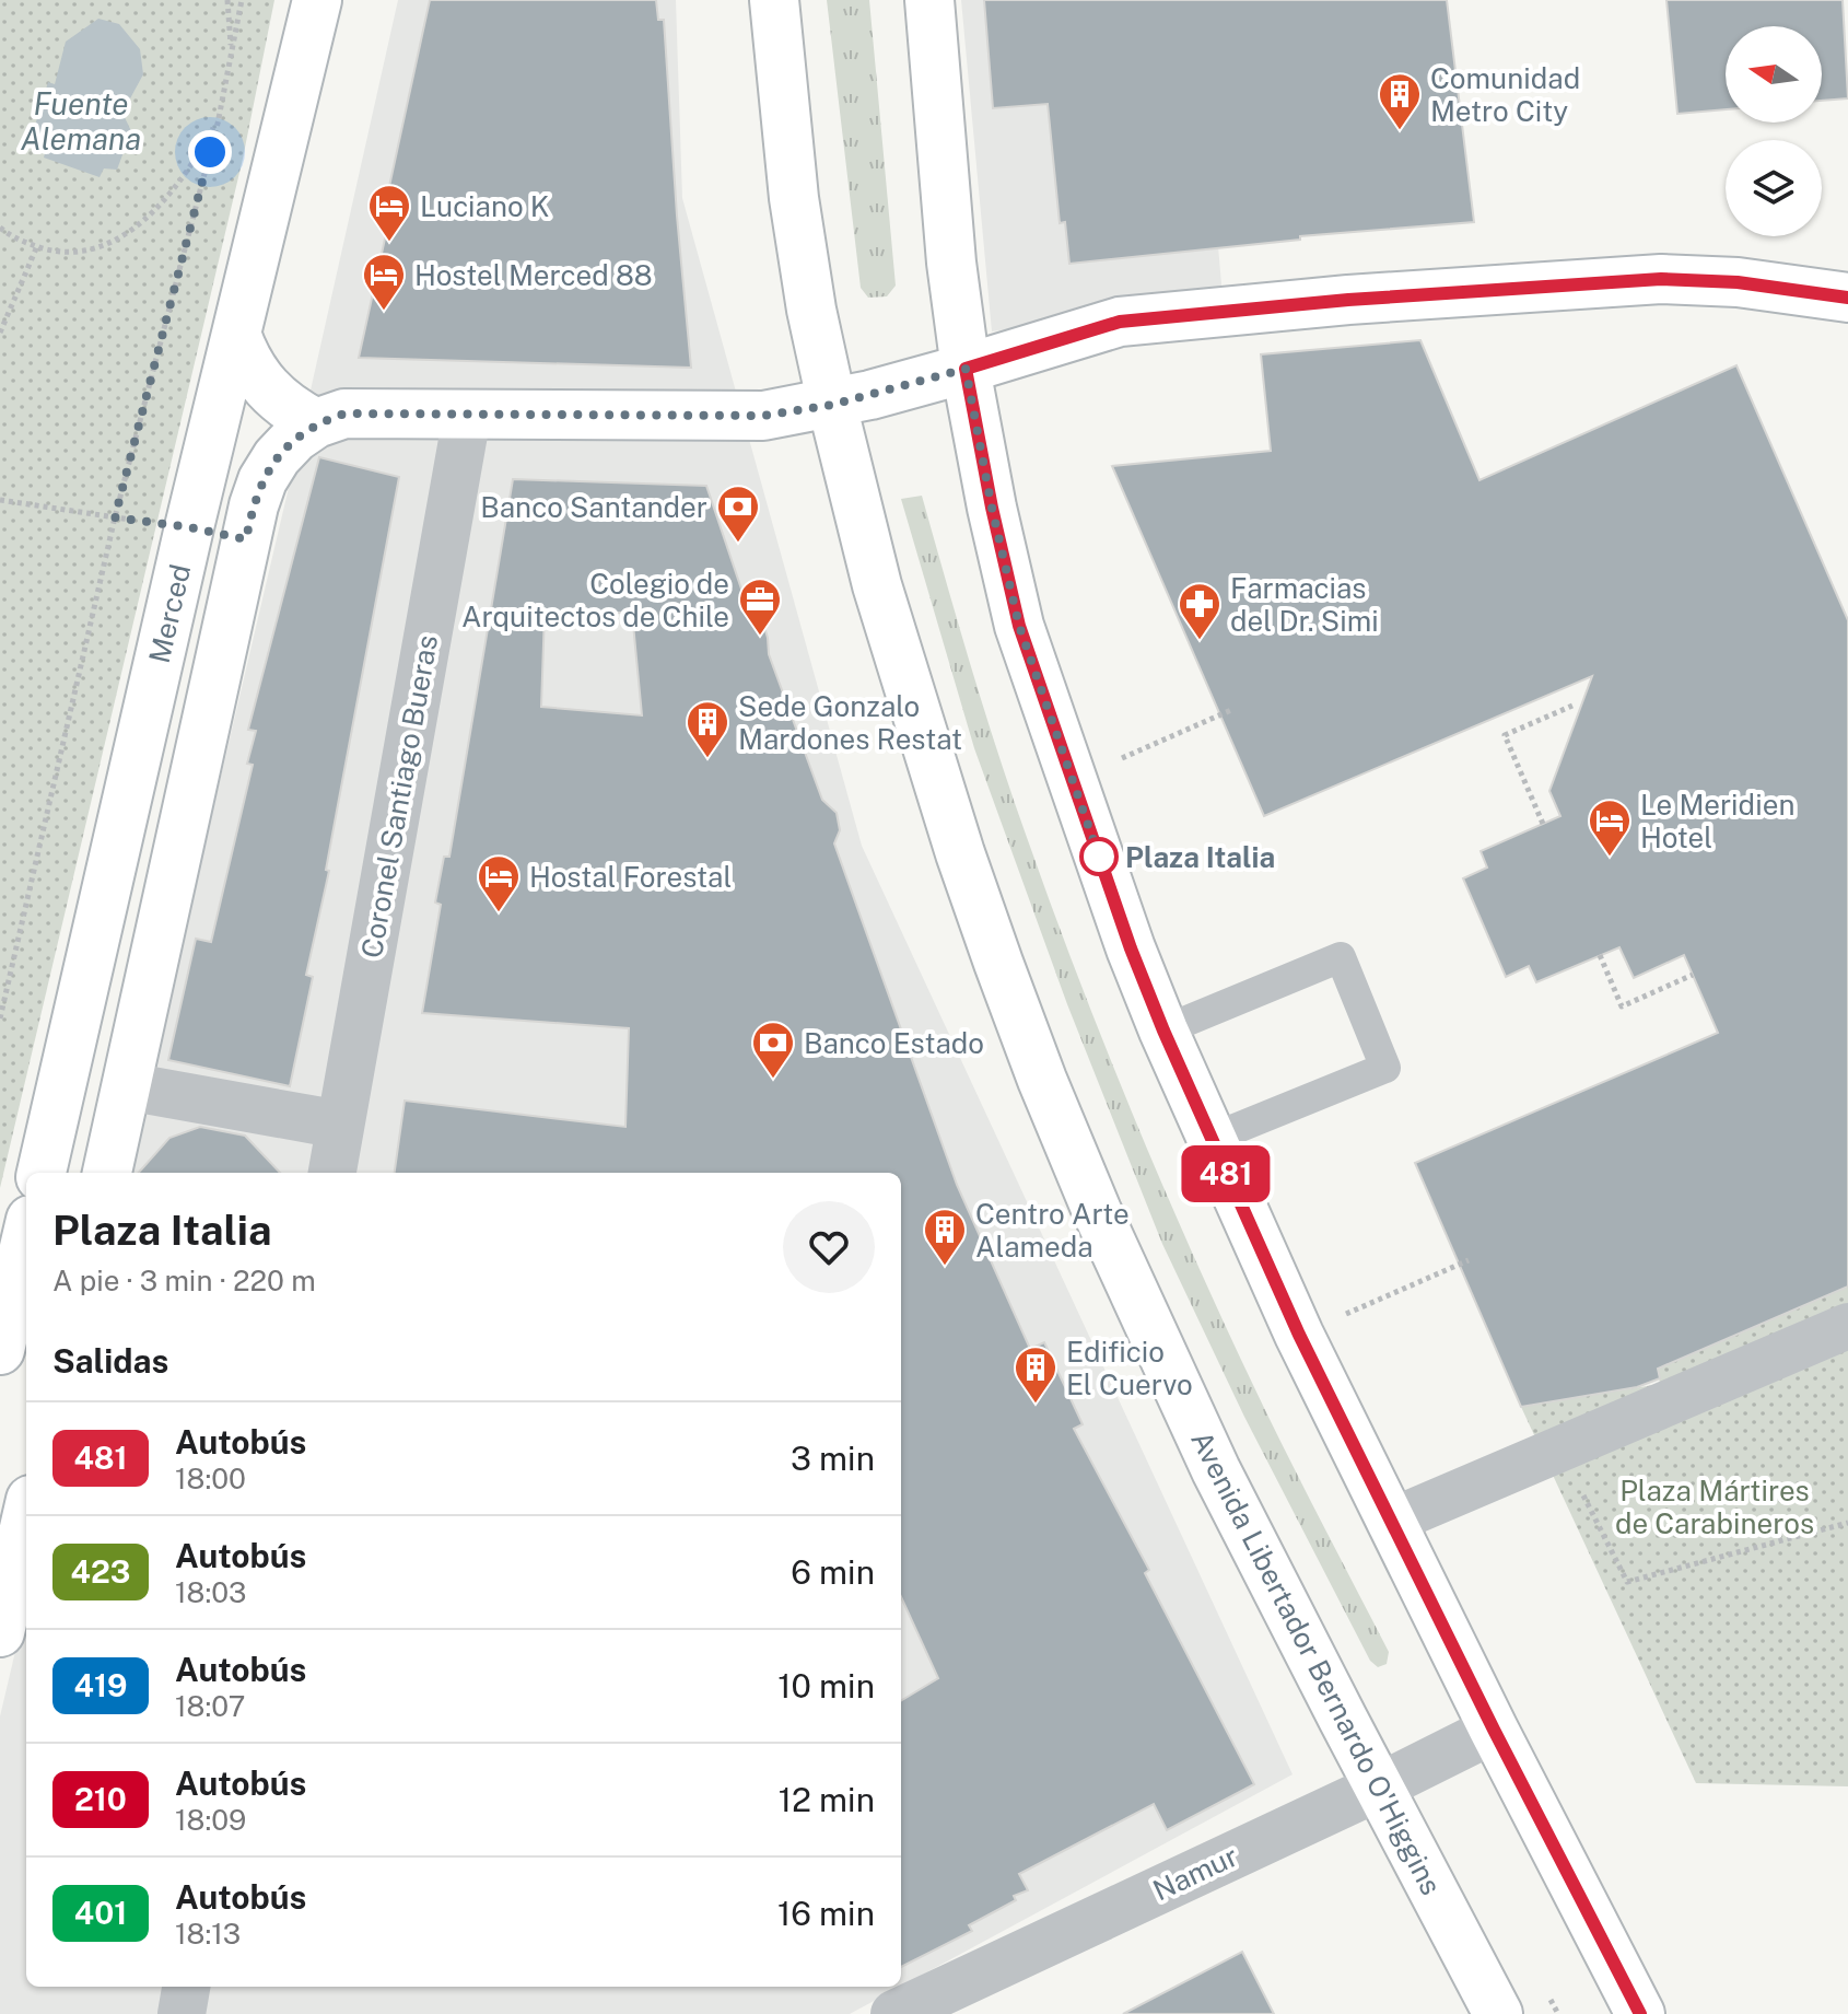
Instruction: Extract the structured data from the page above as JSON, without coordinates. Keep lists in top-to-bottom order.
{
  "streets": {
    "main road": ["Merced", "Avenida Libertador Bernardo O'Higgins"],
    "street": ["Coronel Santiago Bueras", "Namur"]
  },
  "crossings": [
    ["Avenida Libertador Bernardo O'Higgins", "Namur"]
  ],
  "water": ["Fuente Alemana"],
  "parks": ["Plaza Mártires de Carabineros"],
  "places": {
    "building": [
      "Comunidad Metro City",
      "Sede Gonzalo Mardones Restat",
      "Centro Arte Alameda",
      "Edificio El Cuervo"
    ],
    "hotel": [
      "Luciano K",
      "Hostel Merced 88",
      "Le Meridien Hotel",
      "Hostal Forestal"
    ],
    "bank": ["Banco Santander", "Banco Estado"],
    "office": ["Colegio de Arquitectos de Chile"],
    "pharmacy": ["Farmacias del Dr. Simi"],
    "other": ["Plaza Italia"]
  },
  "lines": ["bus line 481"],
  "north": "left",
  "page": {
    "on_map": "481",
    "heading": [
      ["Plaza Italia", "A pie · 3 min · 220 m"],
      "Salidas"
    ],
    "list": [
      {
        "mark": "481",
        "name": "Autobús",
        "note": "18:00",
        "value": "3 min"
      },
      {
        "mark": "423",
        "name": "Autobús",
        "note": "18:03",
        "value": "6 min"
      },
      {
        "mark": "419",
        "name": "Autobús",
        "note": "18:07",
        "value": "10 min"
      },
      {
        "mark": "210",
        "name": "Autobús",
        "note": "18:09",
        "value": "12 min"
      },
      {
        "mark": "401",
        "name": "Autobús",
        "note": "18:13",
        "value": "16 min"
      }
    ]
  }
}
